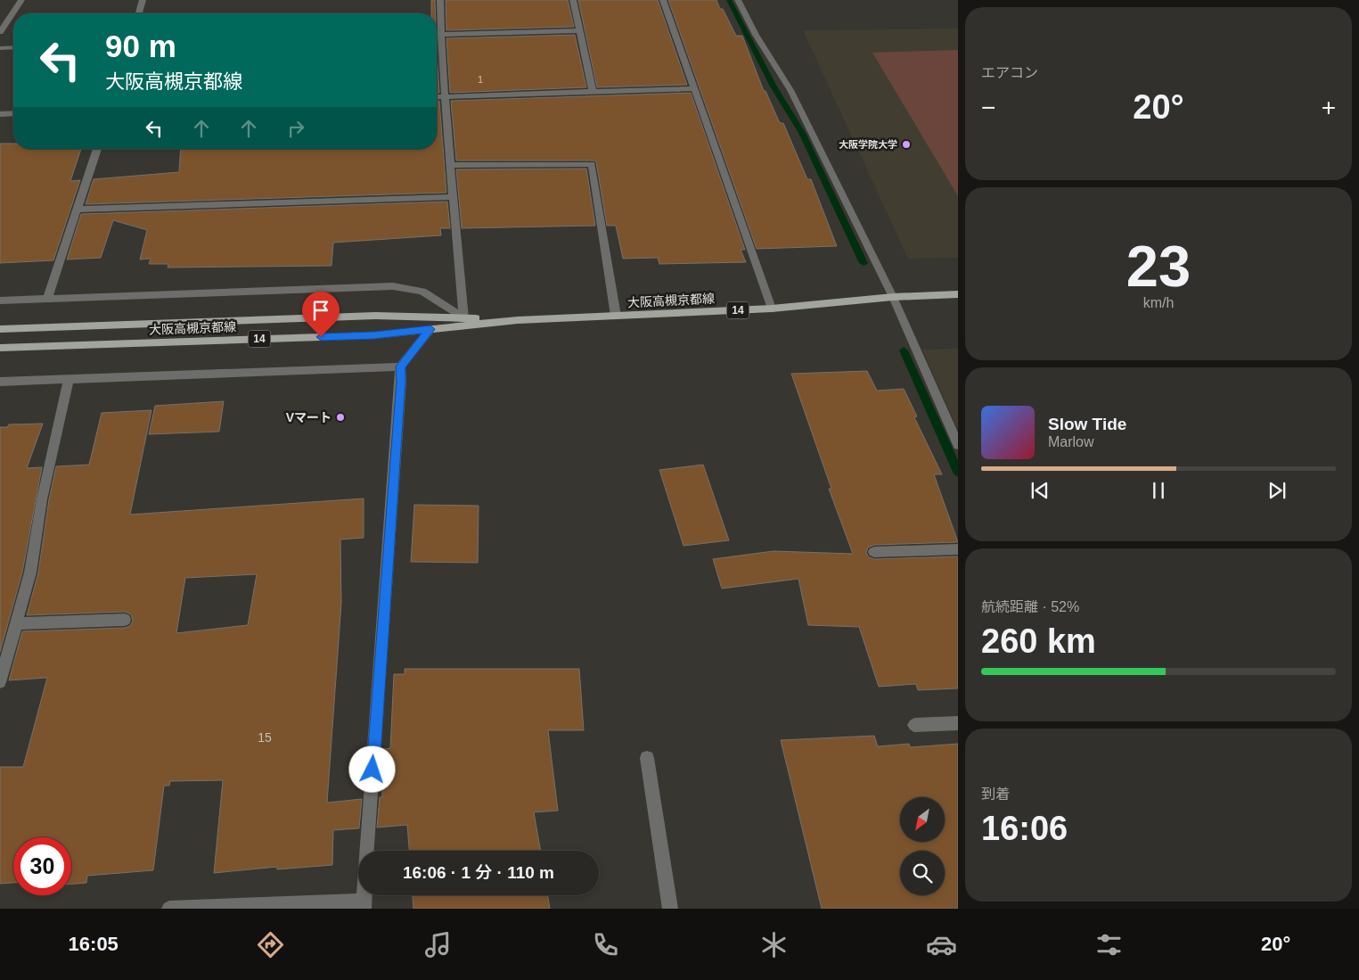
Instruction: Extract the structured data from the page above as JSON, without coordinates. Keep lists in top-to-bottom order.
{
  "streets": {
    "main road": ["大阪高槻京都線", "14"]
  },
  "places": ["大阪学院大学", "Vマート"],
  "house_numbers": ["1", "15"],
  "north": "bottom left",
  "page": {
    "tile": [
      "エアコン",
      ["23", "km/h"],
      ["航続距離 · 52%", "260 km"],
      ["到着", "16:06"]
    ],
    "turn": ["90 m", "大阪高槻京都線"],
    "heat": ["−", "20°", "+"],
    "song": ["Slow Tide", "Marlow"],
    "limit": "30",
    "trip": "16:06 · 1 分 · 110 m",
    "tabs": ["16:05", "20°"]
  }
}
